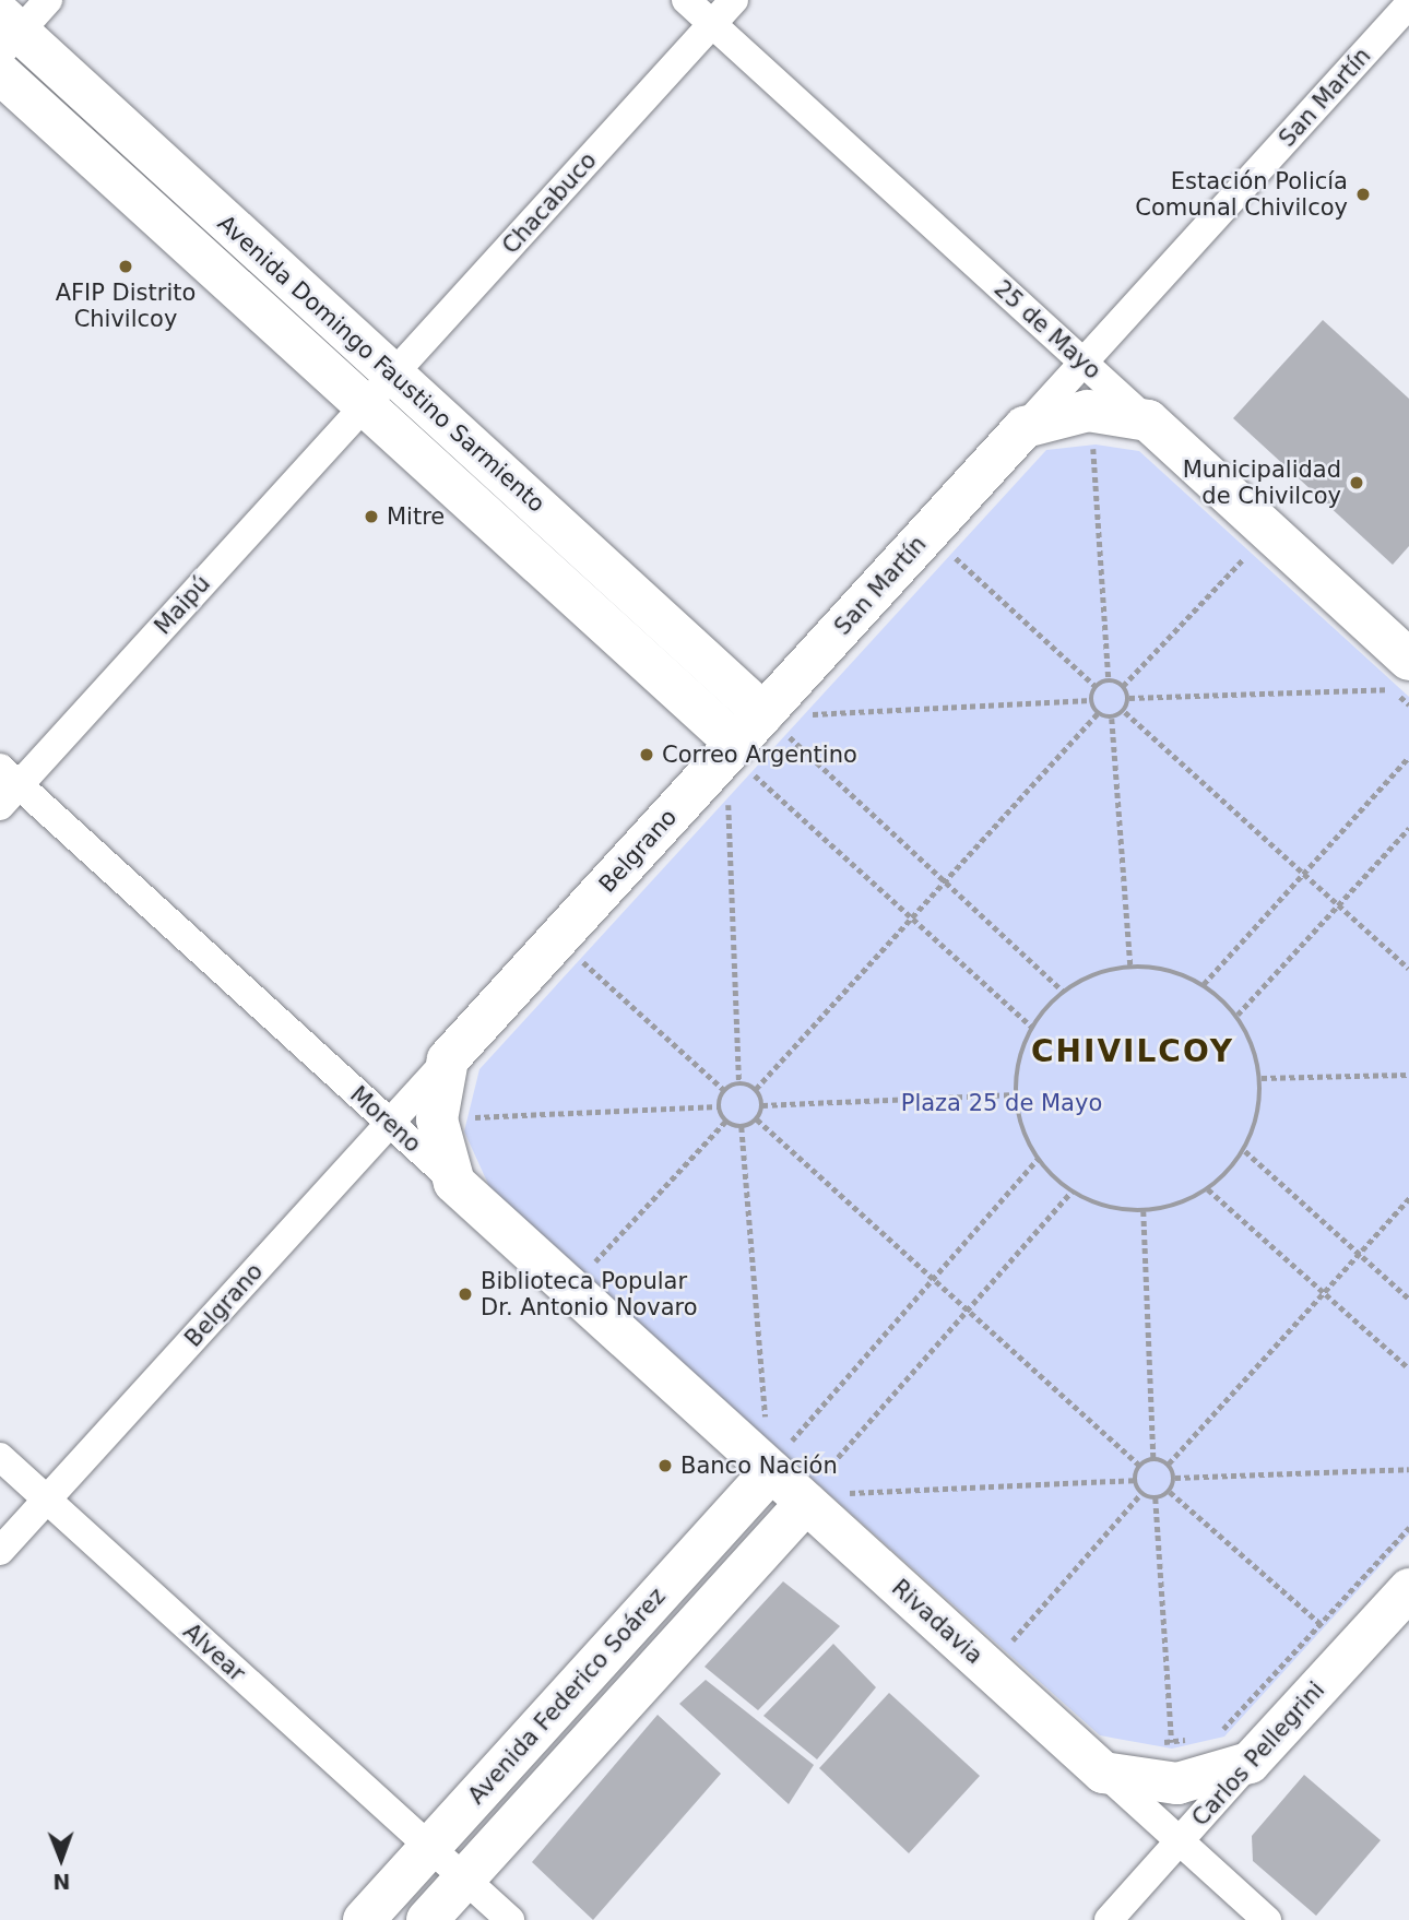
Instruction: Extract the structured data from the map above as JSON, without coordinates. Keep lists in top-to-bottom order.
{
  "streets": {
    "main road": [
      "San Martín",
      "25 de Mayo",
      "Avenida Domingo Faustino Sarmiento",
      "Belgrano",
      "Moreno",
      "Rivadavia",
      "Avenida Federico Soárez",
      "Carlos Pellegrini"
    ],
    "street": ["Chacabuco", "Maipú", "Alvear"]
  },
  "crossings": [
    ["San Martín", "25 de Mayo"],
    ["San Martín", "Avenida Domingo Faustino Sarmiento"],
    ["San Martín", "Belgrano"],
    ["Chacabuco", "25 de Mayo"],
    ["Chacabuco", "Avenida Domingo Faustino Sarmiento"],
    ["Chacabuco", "Maipú"],
    ["Avenida Domingo Faustino Sarmiento", "Maipú"],
    ["Avenida Domingo Faustino Sarmiento", "Belgrano"],
    ["Maipú", "Moreno"],
    ["Belgrano", "Moreno"],
    ["Belgrano", "Alvear"],
    ["Moreno", "Rivadavia"],
    ["Moreno", "Avenida Federico Soárez"],
    ["Rivadavia", "Avenida Federico Soárez"],
    ["Rivadavia", "Carlos Pellegrini"],
    ["Alvear", "Avenida Federico Soárez"]
  ],
  "districts": ["CHIVILCOY"],
  "parks": ["Plaza 25 de Mayo"],
  "places": [
    "Estación Policía Comunal Chivilcoy",
    "AFIP Distrito Chivilcoy",
    "Municipalidad de Chivilcoy",
    "Mitre",
    "Correo Argentino",
    "Biblioteca Popular Dr. Antonio Novaro",
    "Banco Nación"
  ],
  "north": "bottom"
}
